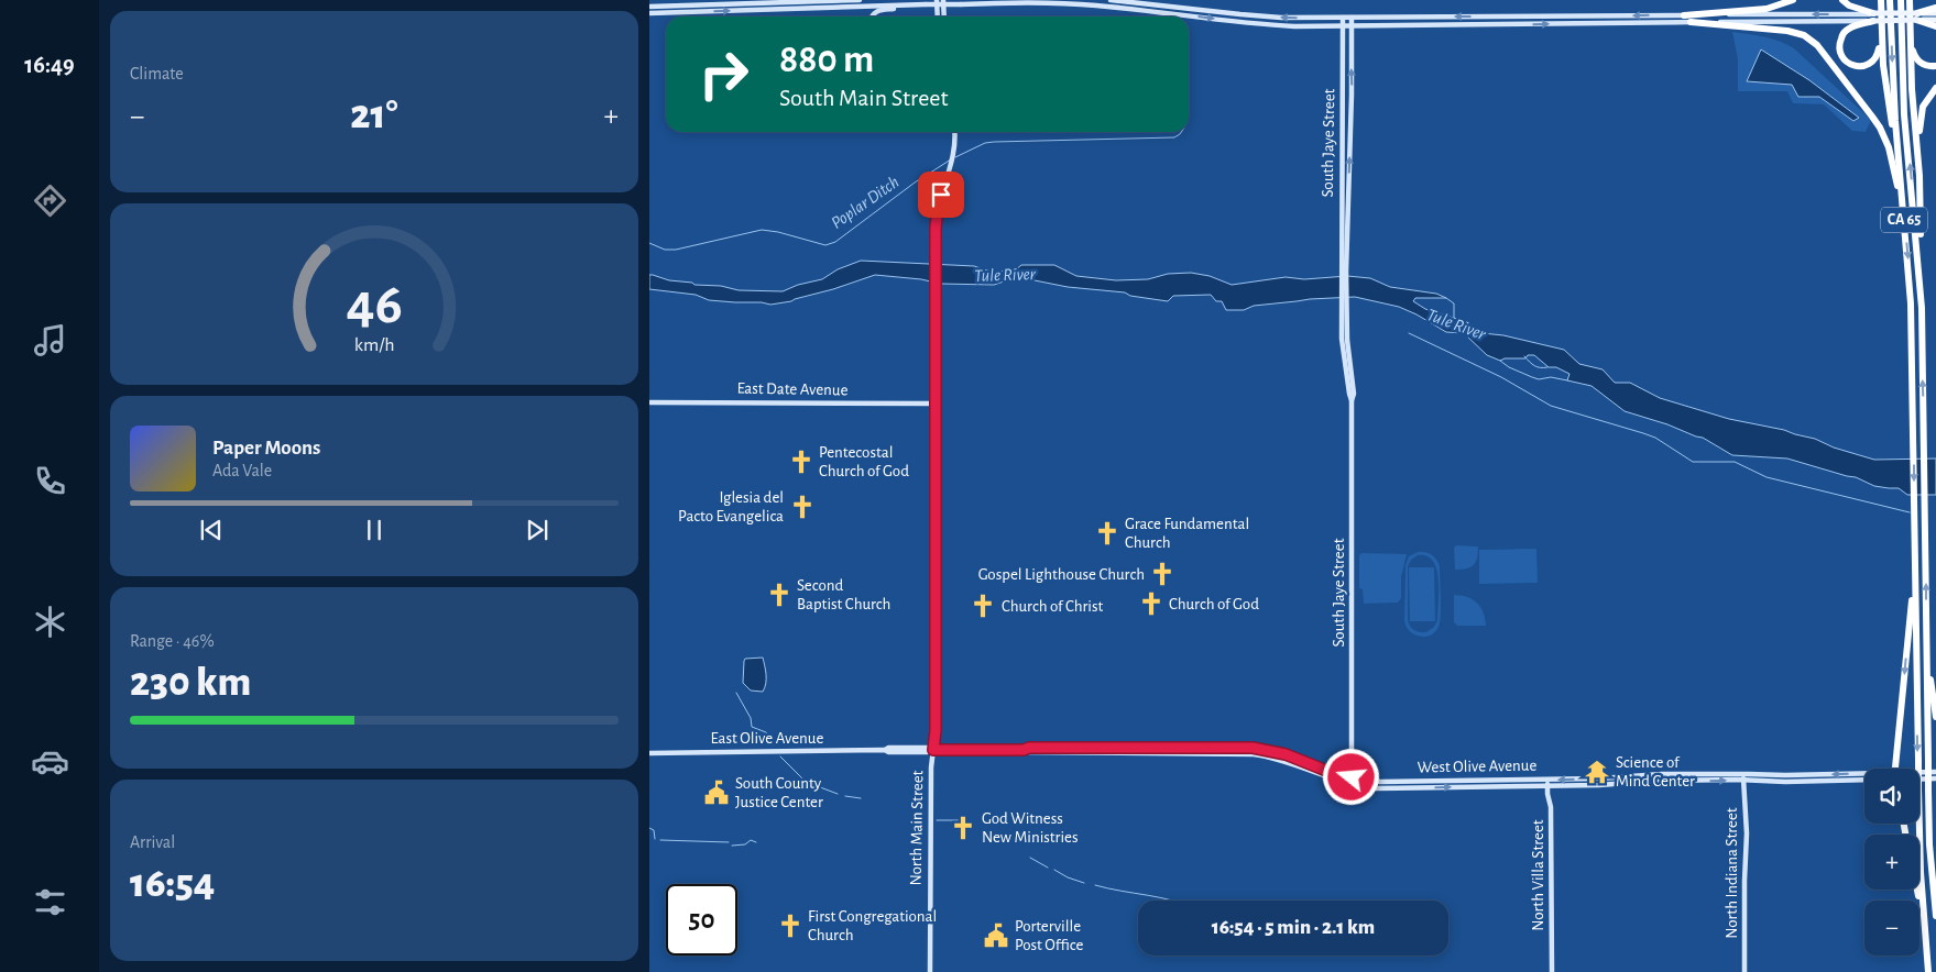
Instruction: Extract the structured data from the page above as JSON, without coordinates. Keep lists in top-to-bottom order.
{
  "streets": {
    "highway": ["CA 65"],
    "main road": [
      "South Jaye Street",
      "East Date Avenue",
      "East Olive Avenue",
      "West Olive Avenue",
      "North Main Street",
      "North Indiana Street",
      "North Villa Street"
    ]
  },
  "crossings": [
    ["South Jaye Street", "West Olive Avenue"],
    ["East Date Avenue", "North Main Street"],
    ["East Olive Avenue", "West Olive Avenue"],
    ["East Olive Avenue", "North Main Street"],
    ["West Olive Avenue", "North Main Street"],
    ["West Olive Avenue", "North Indiana Street"],
    ["West Olive Avenue", "North Villa Street"]
  ],
  "water": ["Poplar Ditch", "Tule River"],
  "places": {
    "church": [
      "Pentecostal Church of God",
      "Iglesia del Pacto Evangelica",
      "Grace Fundamental Church",
      "Gospel Lighthouse Church",
      "Second Baptist Church",
      "Church of God",
      "Church of Christ",
      "God Witness New Ministries",
      "First Congregational Church"
    ],
    "temple": ["Science of Mind Center"],
    "public building": ["South County Justice Center", "Porterville Post Office"]
  },
  "page": {
    "tabs": "16:49",
    "tile": [
      "Climate",
      ["Range · 46%", "230 km"],
      ["Arrival", "16:54"]
    ],
    "turn": ["880 m", "South Main Street"],
    "heat": ["−", "21°", "+"],
    "song": ["Paper Moons", "Ada Vale"],
    "map_buttons": ["+", "−"],
    "limit": "50",
    "trip": "16:54 · 5 min · 2.1 km",
    "gauge": ["46", "km/h"]
  }
}
